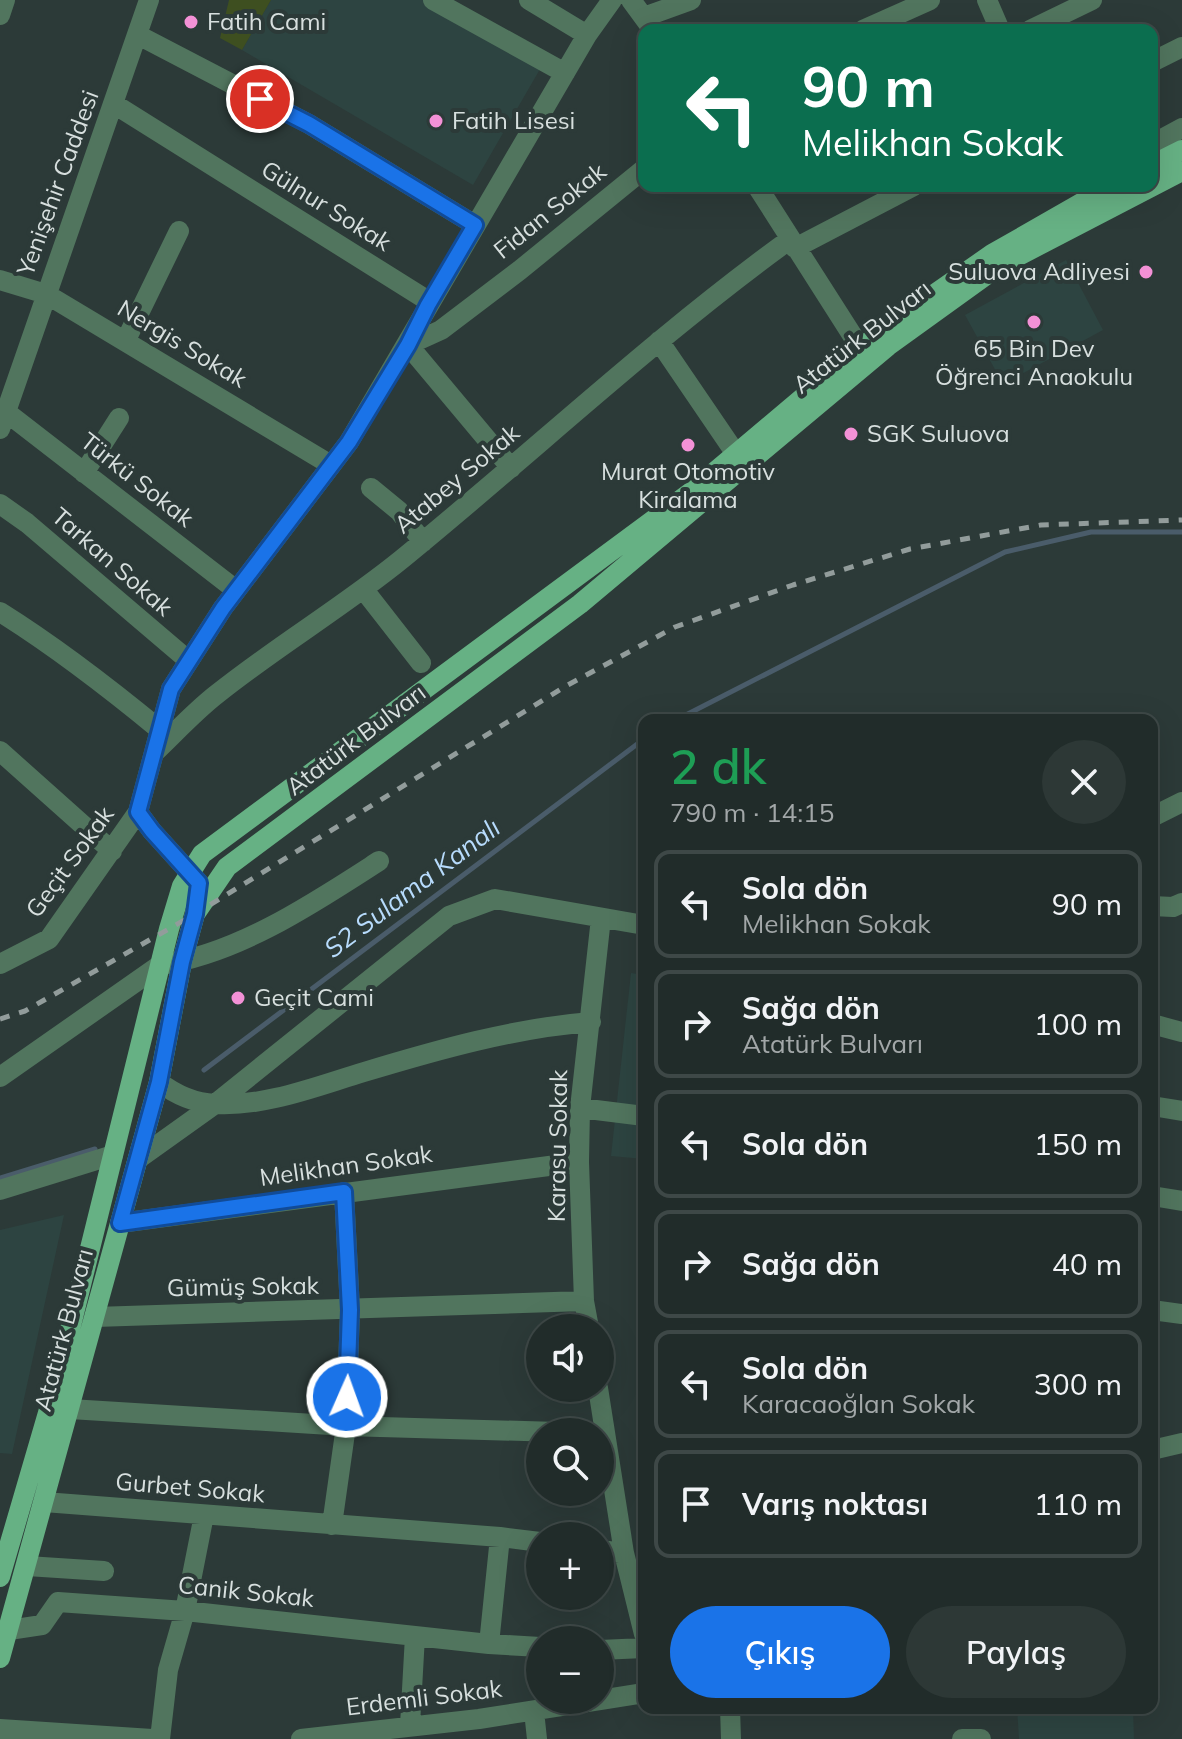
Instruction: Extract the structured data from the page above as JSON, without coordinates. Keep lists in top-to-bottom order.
{
  "streets": {
    "main road": ["Atatürk Bulvarı"],
    "street": [
      "Yenişehir Caddesi",
      "Gülnur Sokak",
      "Fidan Sokak",
      "Nergis Sokak",
      "Atabey Sokak",
      "Türkü Sokak",
      "Tarkan Sokak",
      "Geçit Sokak",
      "Karasu Sokak",
      "Melikhan Sokak",
      "Gümüş Sokak",
      "Gurbet Sokak",
      "Canik Sokak",
      "Erdemli Sokak"
    ]
  },
  "crossings": [
    ["Yenişehir Caddesi", "Gülnur Sokak"],
    ["Yenişehir Caddesi", "Nergis Sokak"],
    ["Yenişehir Caddesi", "Türkü Sokak"],
    ["Gülnur Sokak", "Geçit Sokak"],
    ["Fidan Sokak", "Geçit Sokak"],
    ["Atatürk Bulvarı", "Melikhan Sokak"],
    ["Atatürk Bulvarı", "Gümüş Sokak"],
    ["Atatürk Bulvarı", "Gurbet Sokak"],
    ["Nergis Sokak", "Geçit Sokak"],
    ["Atabey Sokak", "Geçit Sokak"],
    ["Türkü Sokak", "Geçit Sokak"],
    ["Tarkan Sokak", "Geçit Sokak"],
    ["Karasu Sokak", "Melikhan Sokak"],
    ["Karasu Sokak", "Gümüş Sokak"]
  ],
  "water": ["S2 Sulama Kanalı"],
  "places": [
    "Fatih Cami",
    "Fatih Lisesi",
    "Suluova Adliyesi",
    "65 Bin Dev Öğrenci Anaokulu",
    "SGK Suluova",
    "Murat Otomotiv Kiralama",
    "Geçit Cami"
  ],
  "page": {
    "turn": ["90 m", "Melikhan Sokak"],
    "heading": ["2 dk", "790 m · 14:15"],
    "list": [
      {
        "name": "Sola dön",
        "note": "Melikhan Sokak",
        "value": "90 m"
      },
      {
        "name": "Sağa dön",
        "note": "Atatürk Bulvarı",
        "value": "100 m"
      },
      {
        "name": "Sola dön",
        "value": "150 m"
      },
      {
        "name": "Sağa dön",
        "value": "40 m"
      },
      {
        "name": "Sola dön",
        "note": "Karacaoğlan Sokak",
        "value": "300 m"
      },
      {
        "name": "Varış noktası",
        "value": "110 m"
      }
    ],
    "map_buttons": ["+", "−"],
    "buttons": ["Çıkış", "Paylaş"]
  }
}
